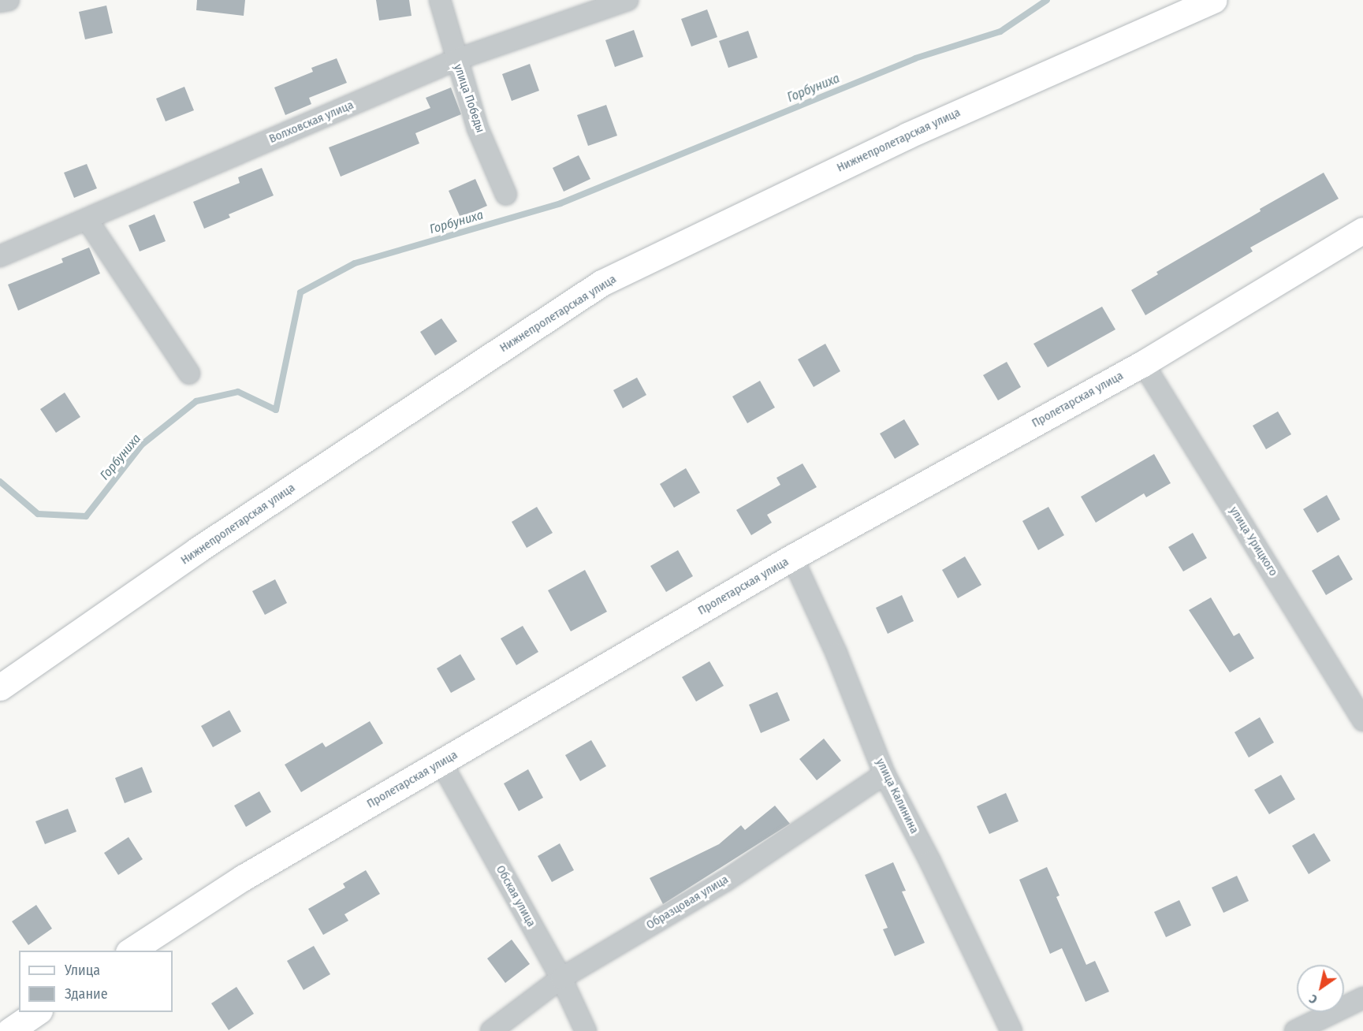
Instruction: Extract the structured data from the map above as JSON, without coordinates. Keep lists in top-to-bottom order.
{
  "streets": {
    "main road": ["Нижнепролетарская улица", "Пролетарская улица"],
    "street": [
      "улица Победы",
      "Волховская улица",
      "улица Урицкого",
      "улица Калинина",
      "Обская улица",
      "Образцовая улица"
    ]
  },
  "crossings": [
    ["улица Победы", "Волховская улица"],
    ["Пролетарская улица", "улица Урицкого"],
    ["Пролетарская улица", "улица Калинина"],
    ["Пролетарская улица", "Обская улица"],
    ["улица Калинина", "Образцовая улица"],
    ["Обская улица", "Образцовая улица"]
  ],
  "water": ["Горбуниха"],
  "legend": ["Улица", "Здание"],
  "north": "bottom left"
}
